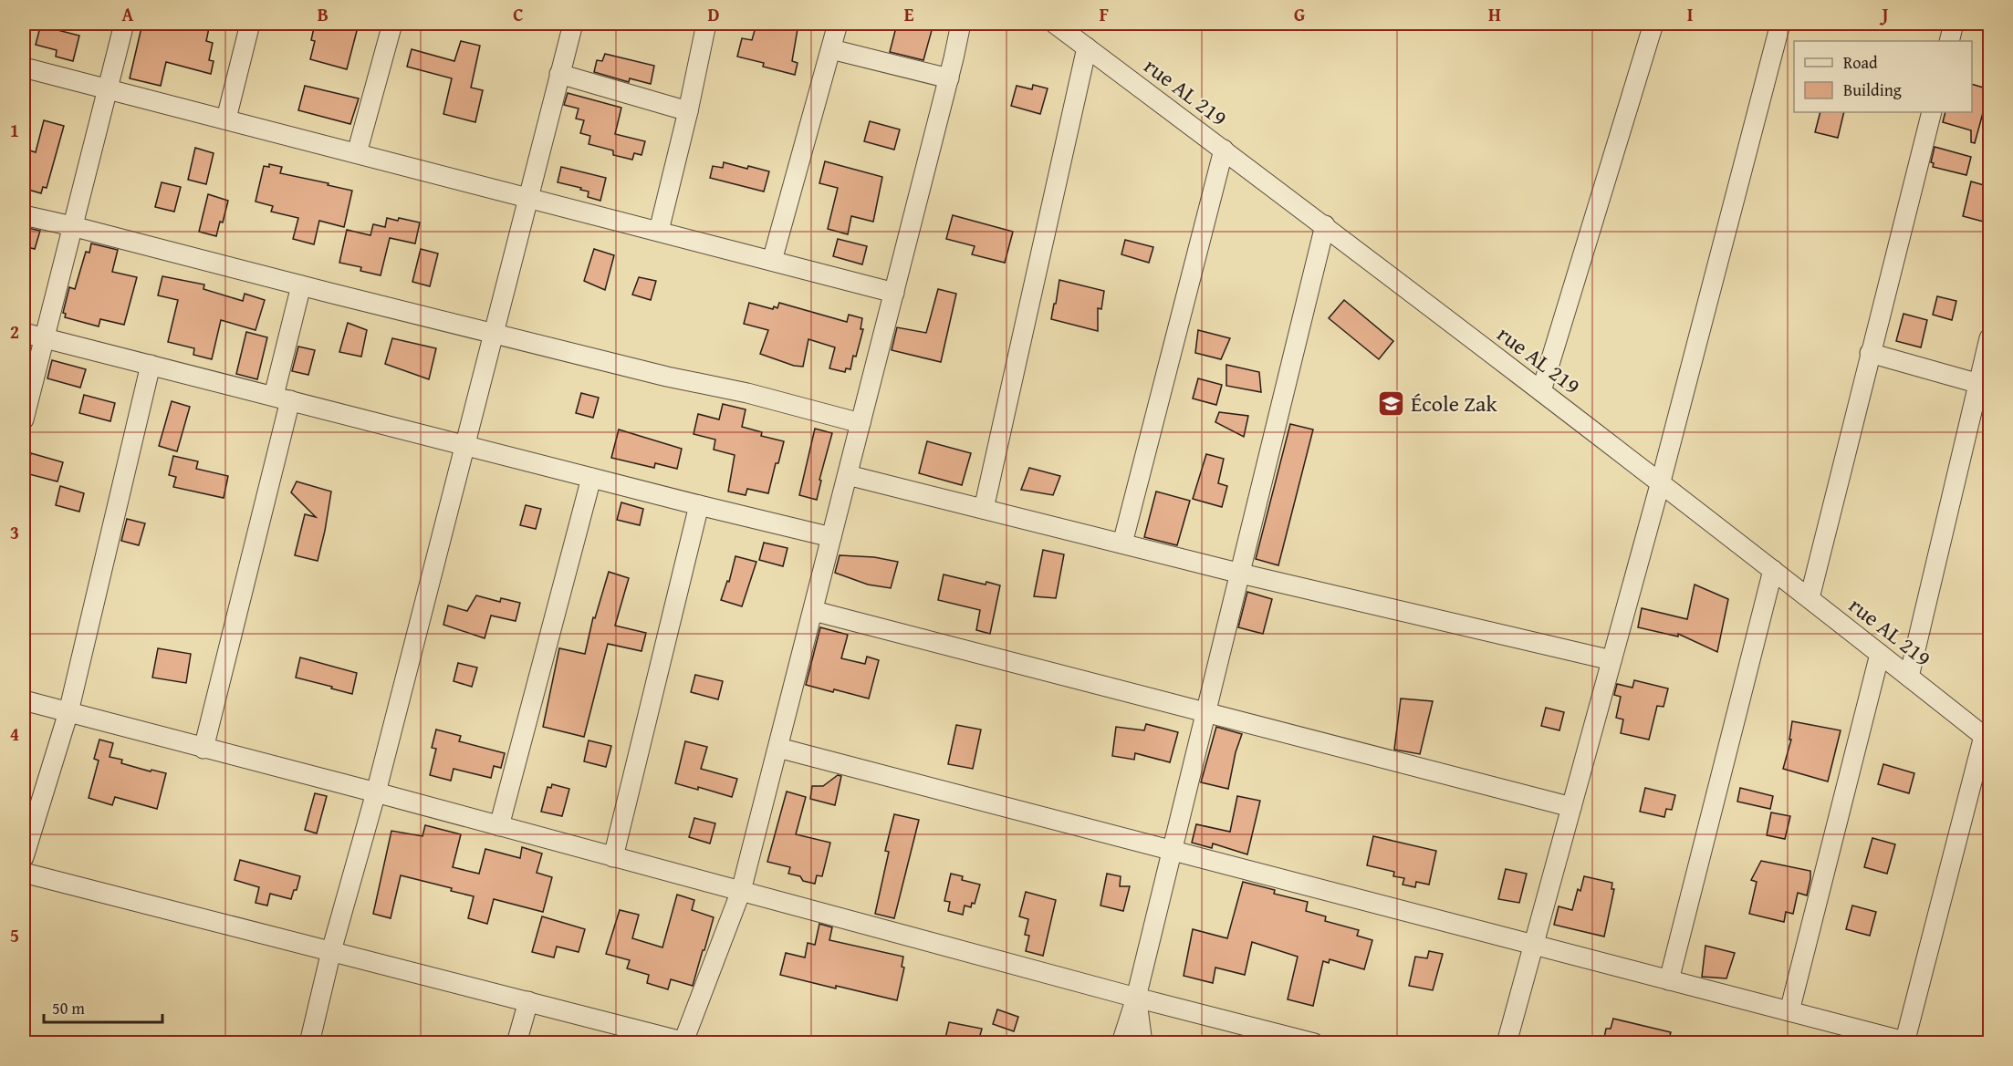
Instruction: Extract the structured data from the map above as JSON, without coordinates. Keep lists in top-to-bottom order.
{
  "streets": {
    "street": ["rue AL 219"]
  },
  "places": {
    "school or university": ["École Zak"]
  },
  "legend": ["Road", "Building"],
  "scale_bar": "50 m",
  "grid": {
    "columns": [
      "A",
      "B",
      "C",
      "D",
      "E",
      "F",
      "G",
      "H",
      "I",
      "J"
    ],
    "rows": [
      "1",
      "2",
      "3",
      "4",
      "5"
    ]
  }
}
